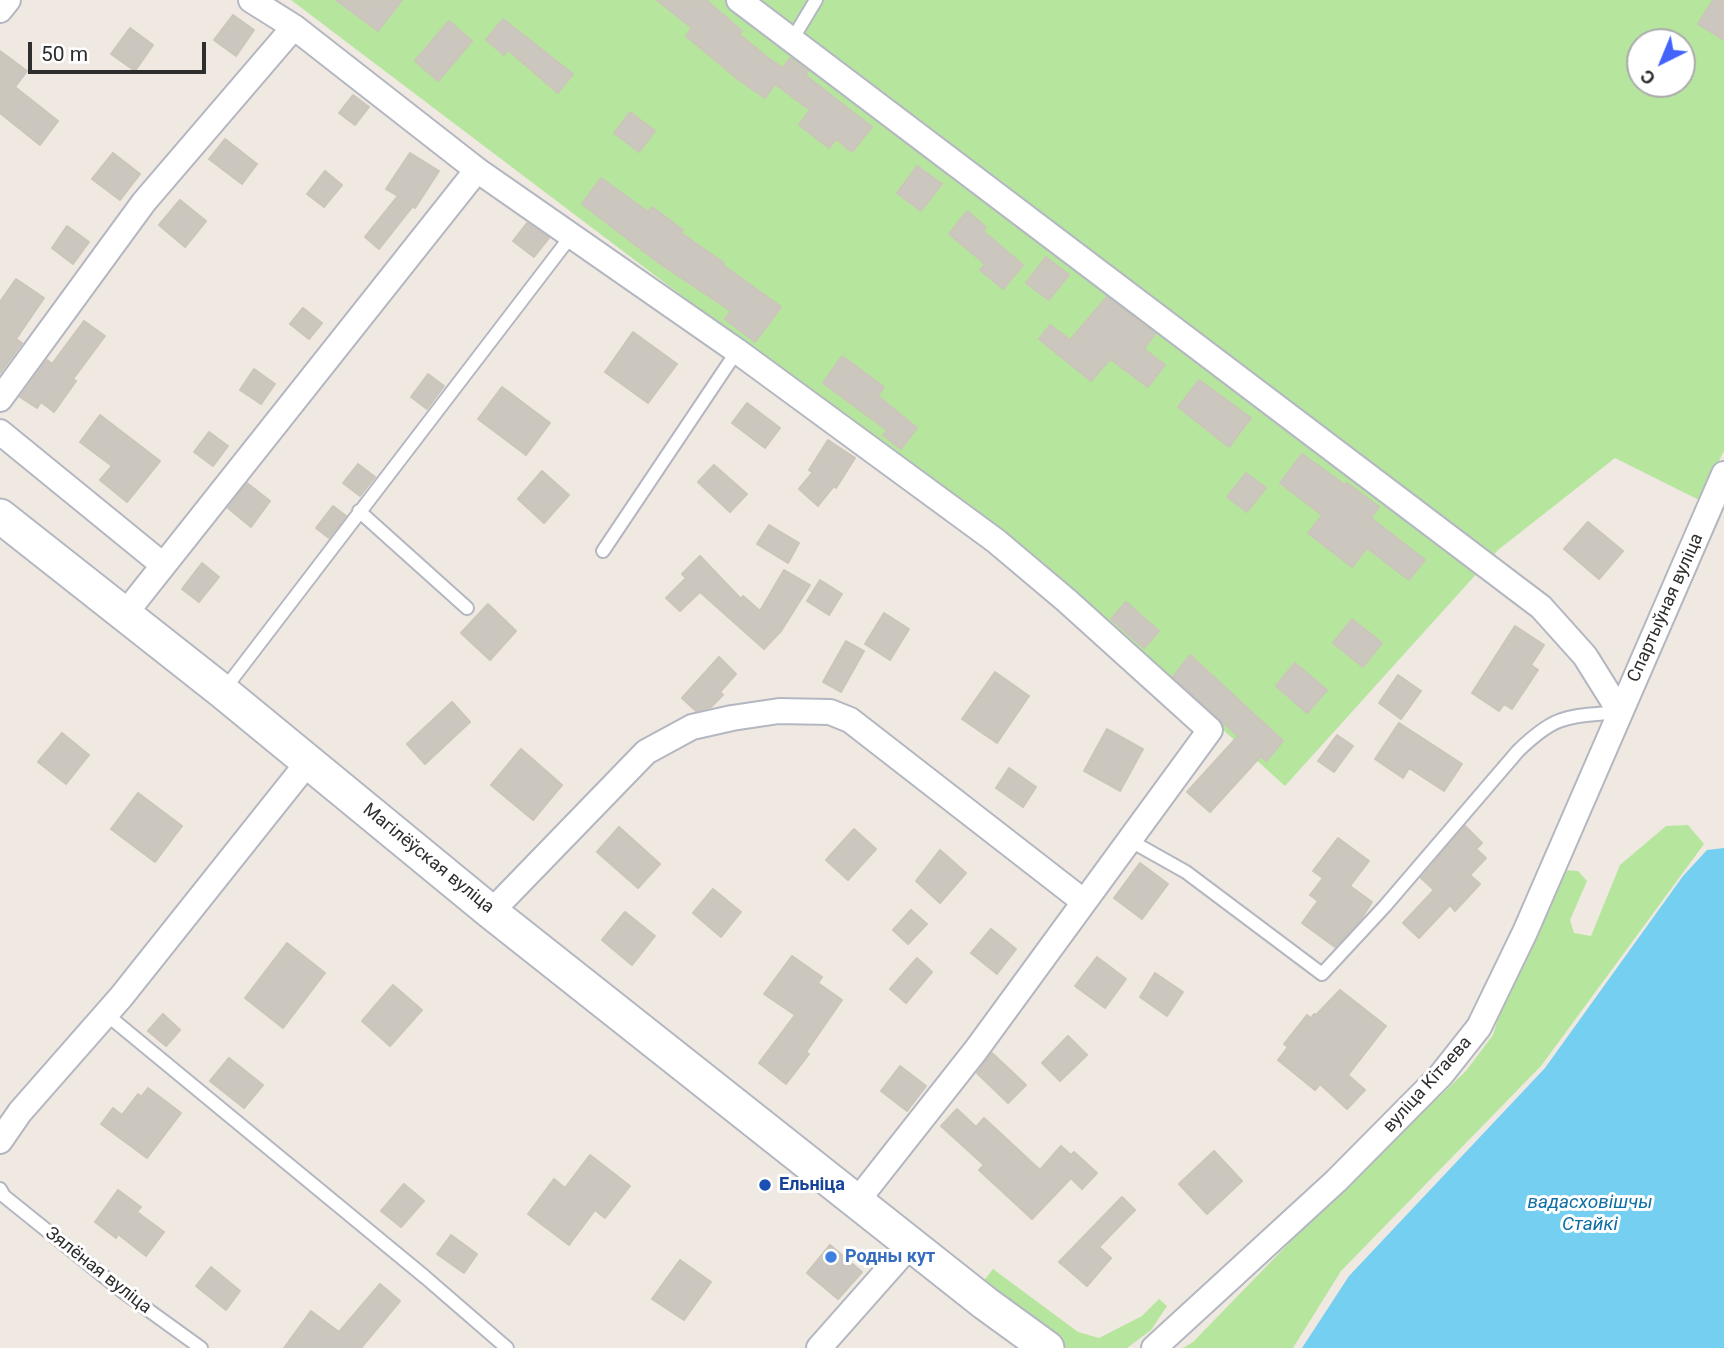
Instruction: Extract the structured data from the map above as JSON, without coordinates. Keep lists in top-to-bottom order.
{
  "streets": {
    "main road": ["Магілёўская вуліца"],
    "street": ["Спартыўная вуліца", "вуліца Кітаева"],
    "lane": ["Зялёная вуліца"]
  },
  "crossings": [
    ["Спартыўная вуліца", "вуліца Кітаева"]
  ],
  "water": ["вадасховішчы Стайкі"],
  "places": ["Ельніца", "Родны кут"],
  "scale_bar": "50 m",
  "north": "bottom left"
}
